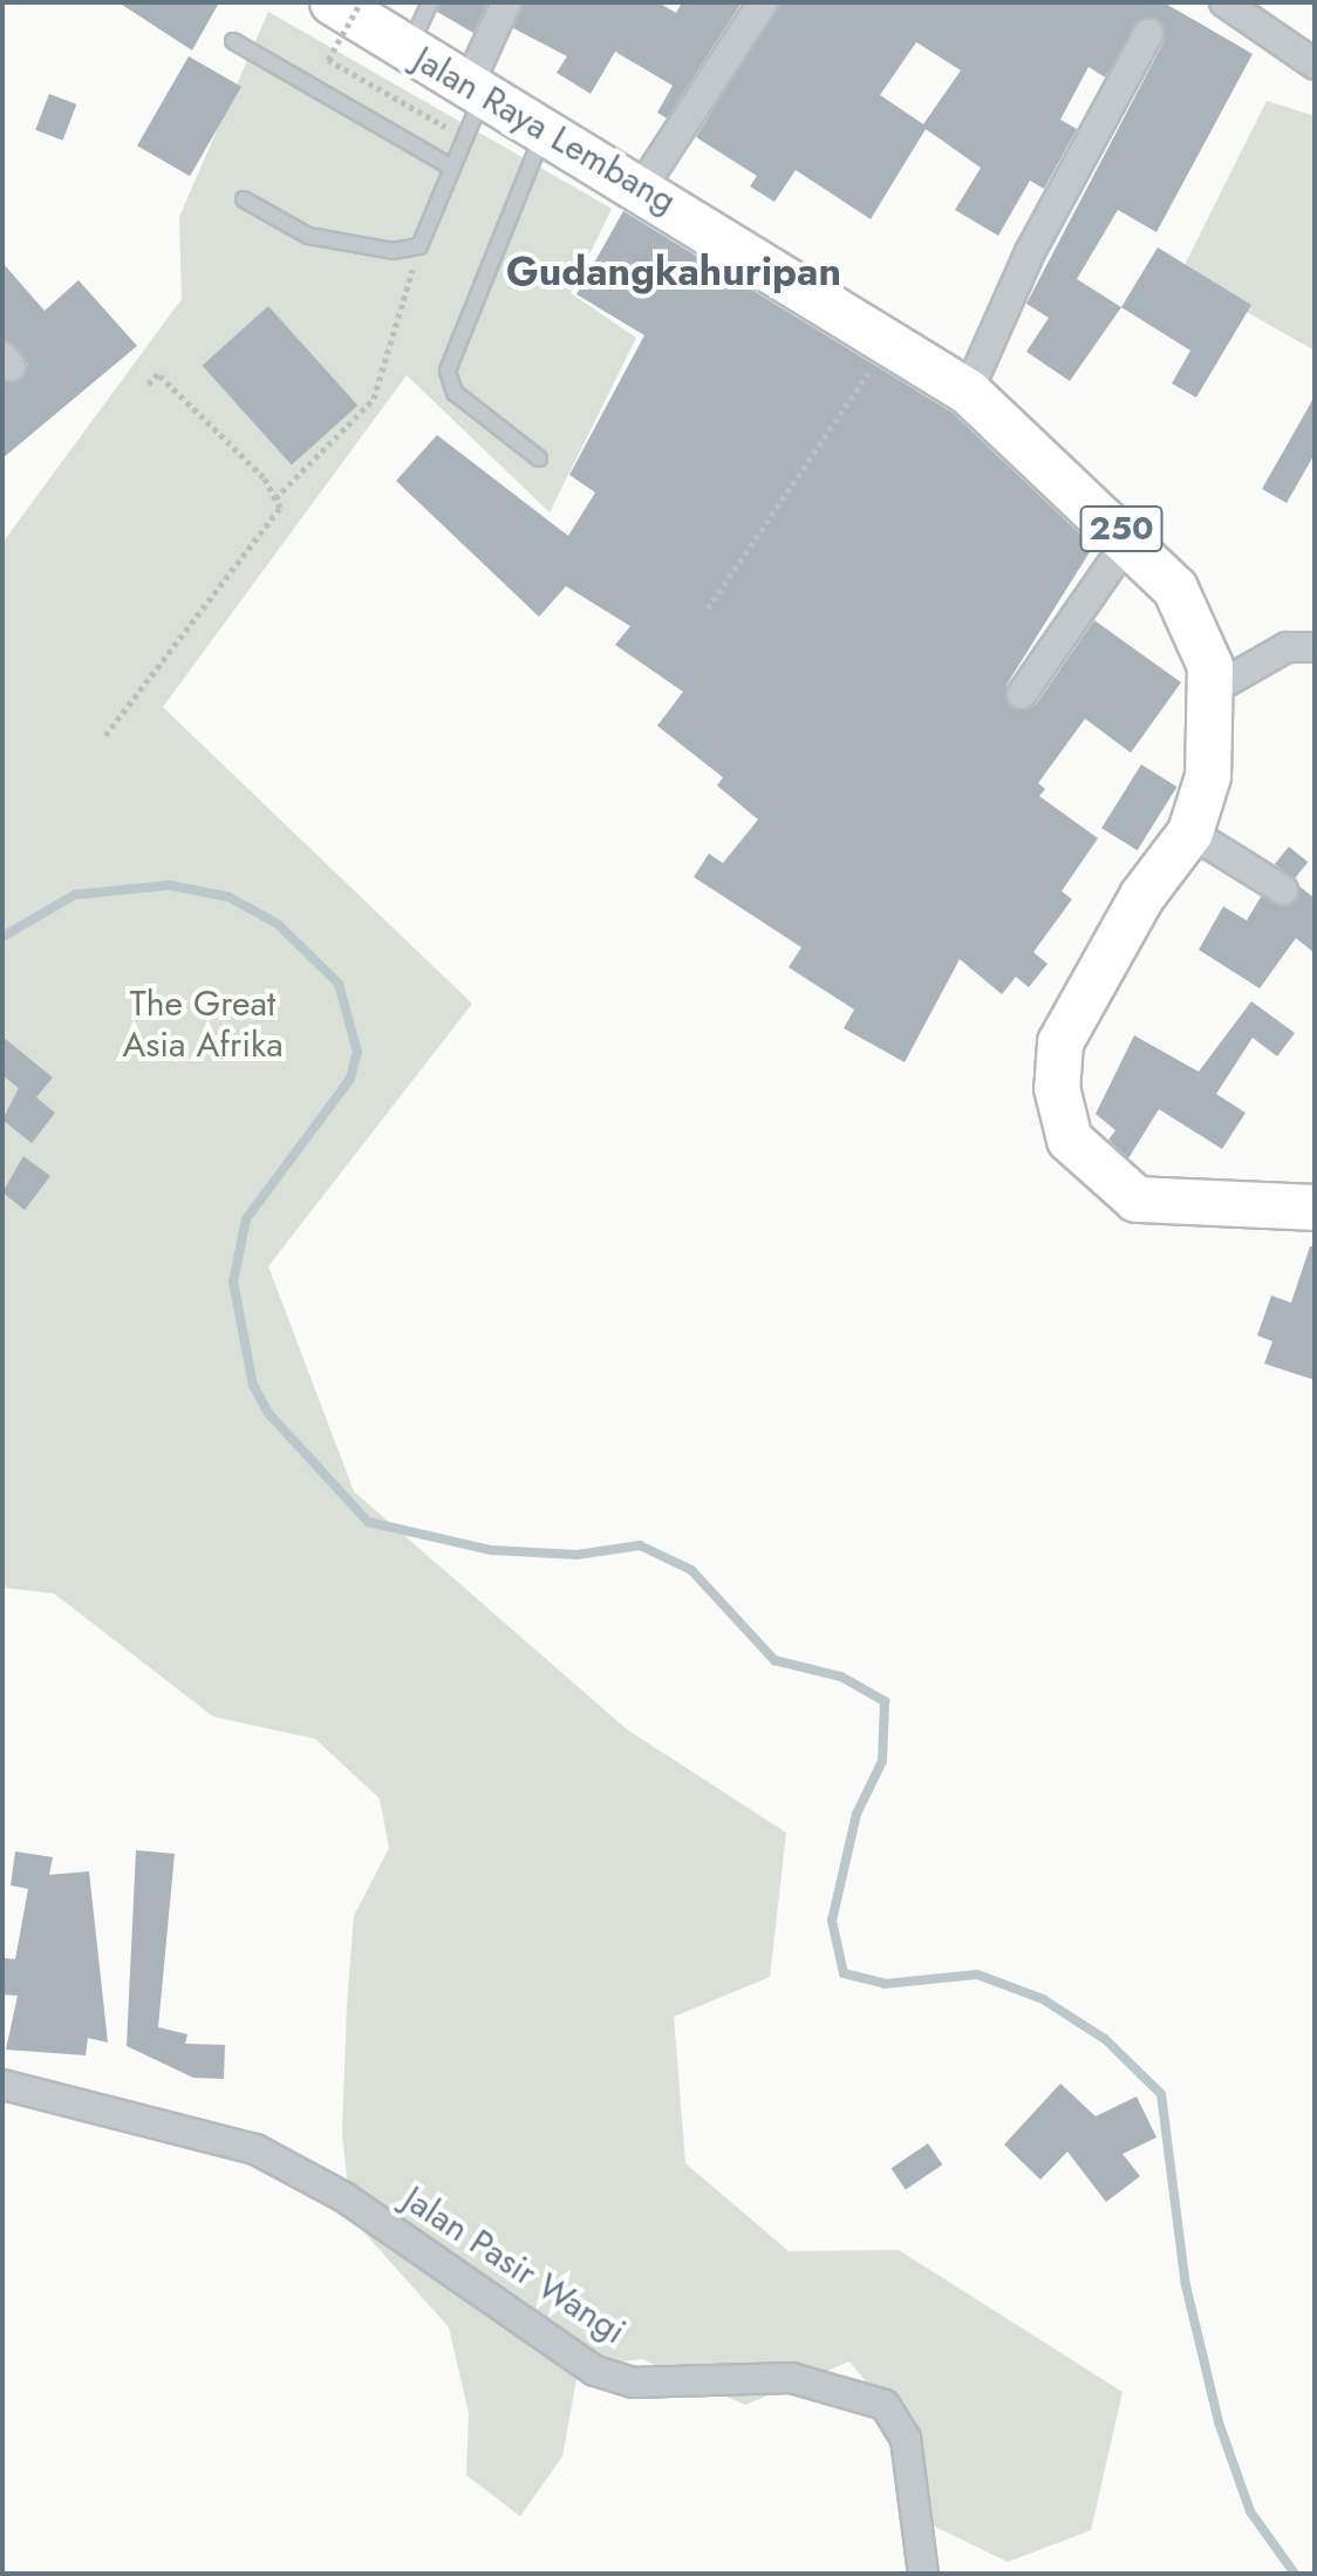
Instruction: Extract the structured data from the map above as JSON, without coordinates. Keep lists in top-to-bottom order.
{
  "streets": {
    "main road": ["Jalan Raya Lembang", "250"],
    "street": ["Jalan Pasir Wangi"]
  },
  "districts": ["Gudangkahuripan"],
  "parks": ["The Great Asia Afrika"]
}
